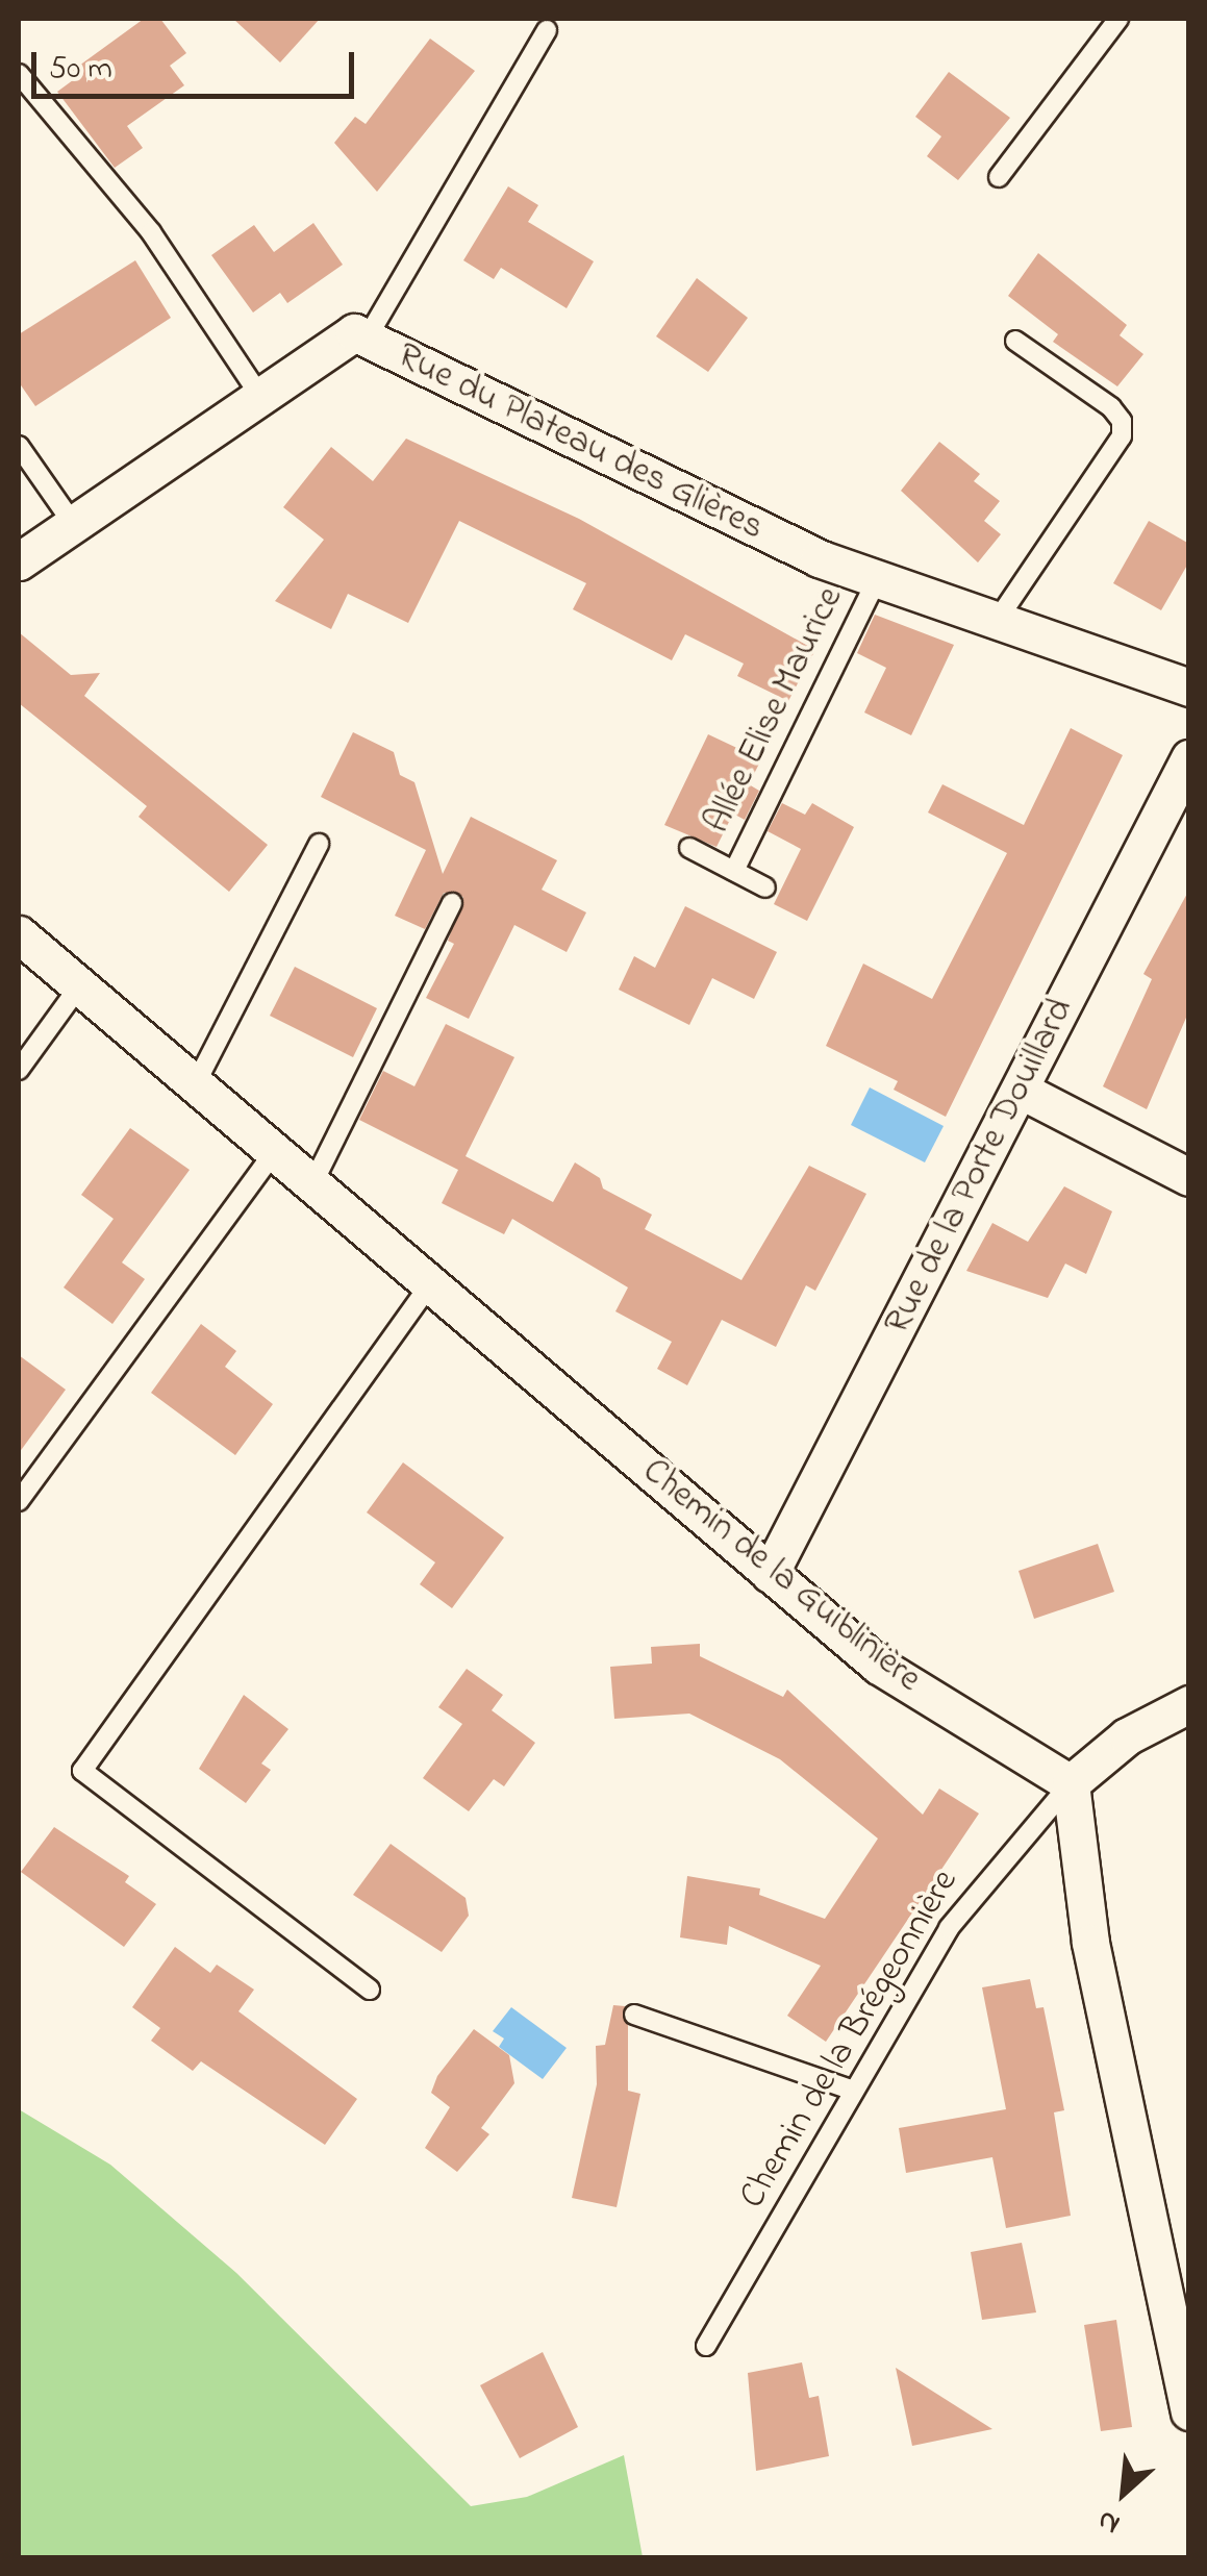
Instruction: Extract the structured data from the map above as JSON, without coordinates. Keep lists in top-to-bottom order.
{
  "streets": {
    "street": ["Rue du Plateau des Glières", "Rue de la Porte Douillard", "Chemin de la Guiblinière"],
    "lane": ["Allée Elise Maurice", "Chemin de la Brégeonnière"]
  },
  "crossings": [
    ["Rue du Plateau des Glières", "Allée Elise Maurice"],
    ["Rue de la Porte Douillard", "Chemin de la Guiblinière"],
    ["Chemin de la Guiblinière", "Chemin de la Brégeonnière"]
  ],
  "scale_bar": "50 m",
  "north": "bottom left"
}
